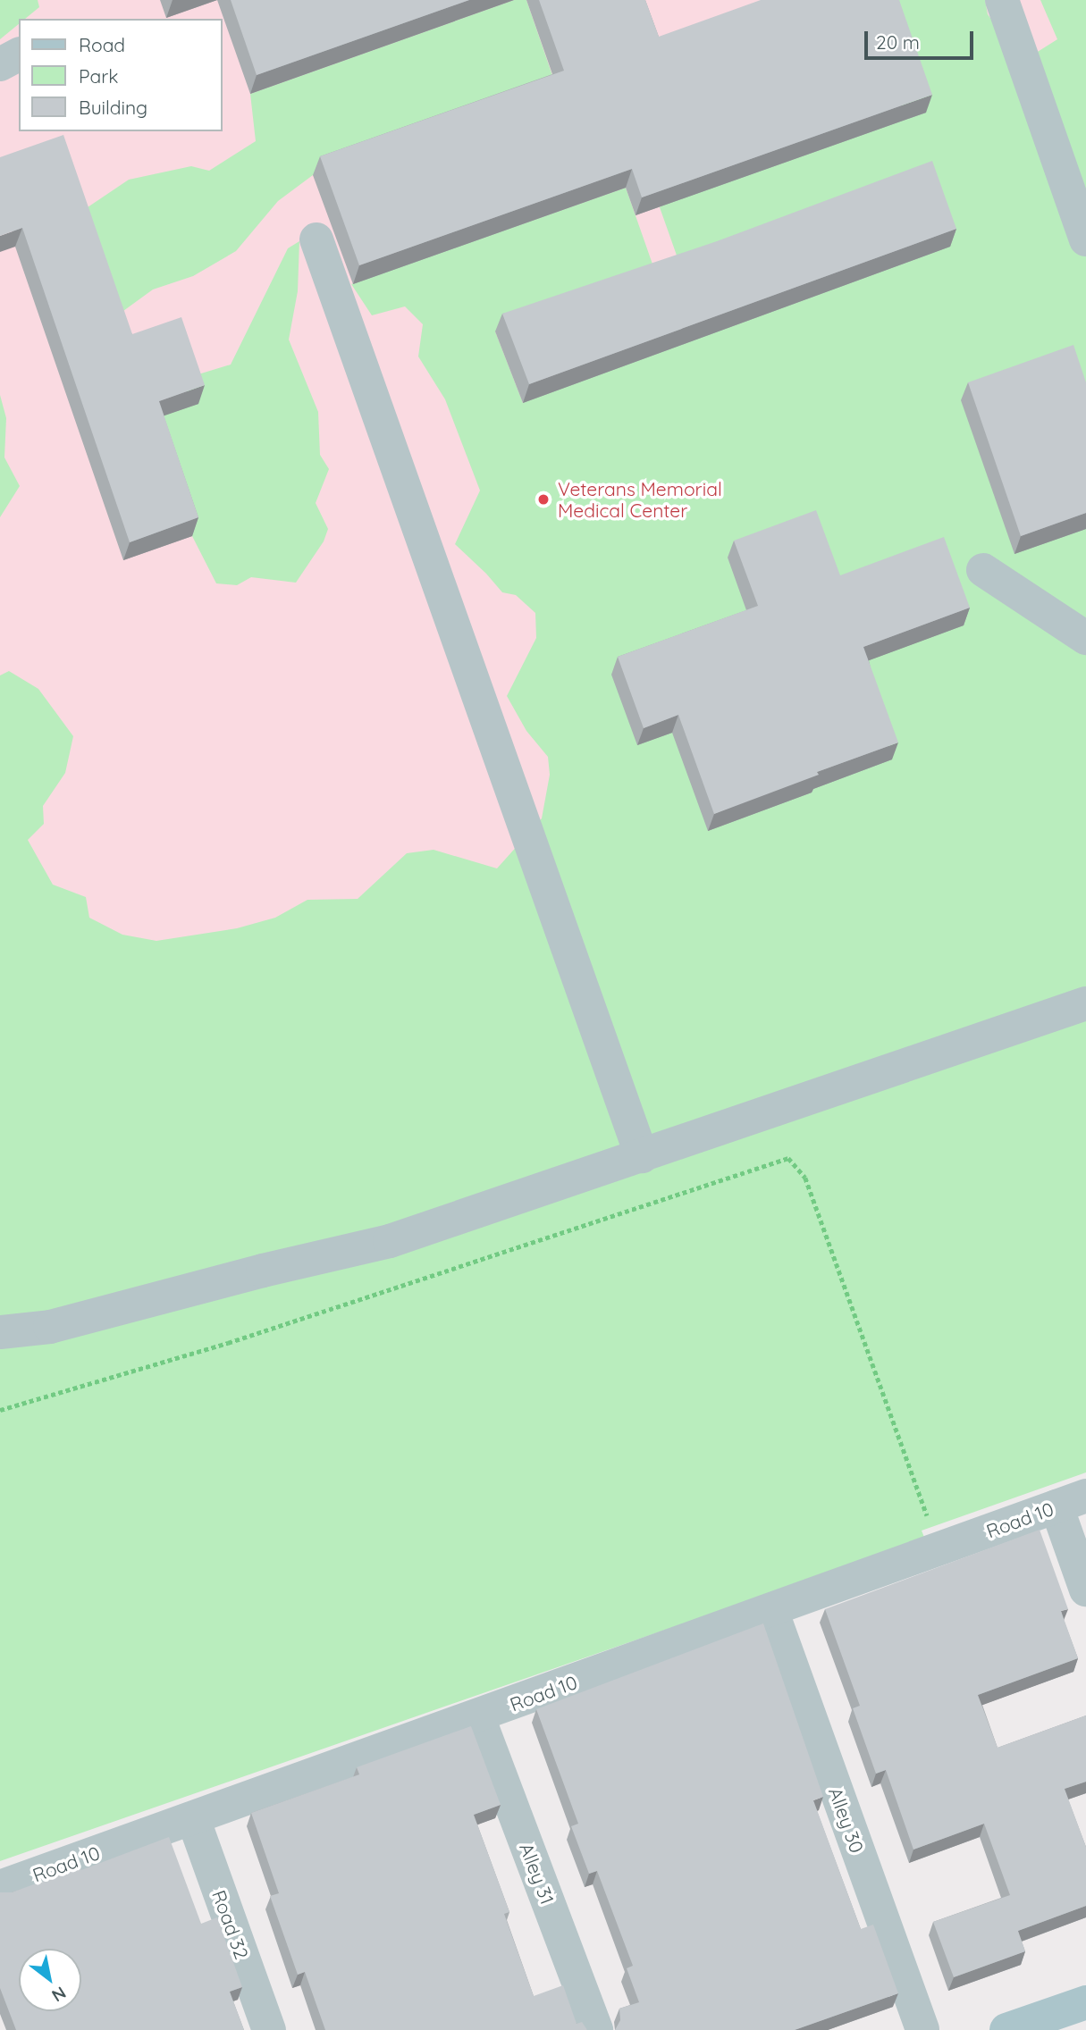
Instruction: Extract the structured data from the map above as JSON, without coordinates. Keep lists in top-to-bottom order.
{
  "streets": {
    "street": [
      "Road 10",
      "Alley 30",
      "Alley 31",
      "Road 32"
    ]
  },
  "crossings": [
    ["Road 10", "Alley 30"],
    ["Road 10", "Alley 31"],
    ["Road 10", "Road 32"]
  ],
  "places": ["Veterans Memorial Medical Center"],
  "legend": ["Road", "Park", "Building"],
  "scale_bar": "20 m",
  "north": "bottom right"
}
